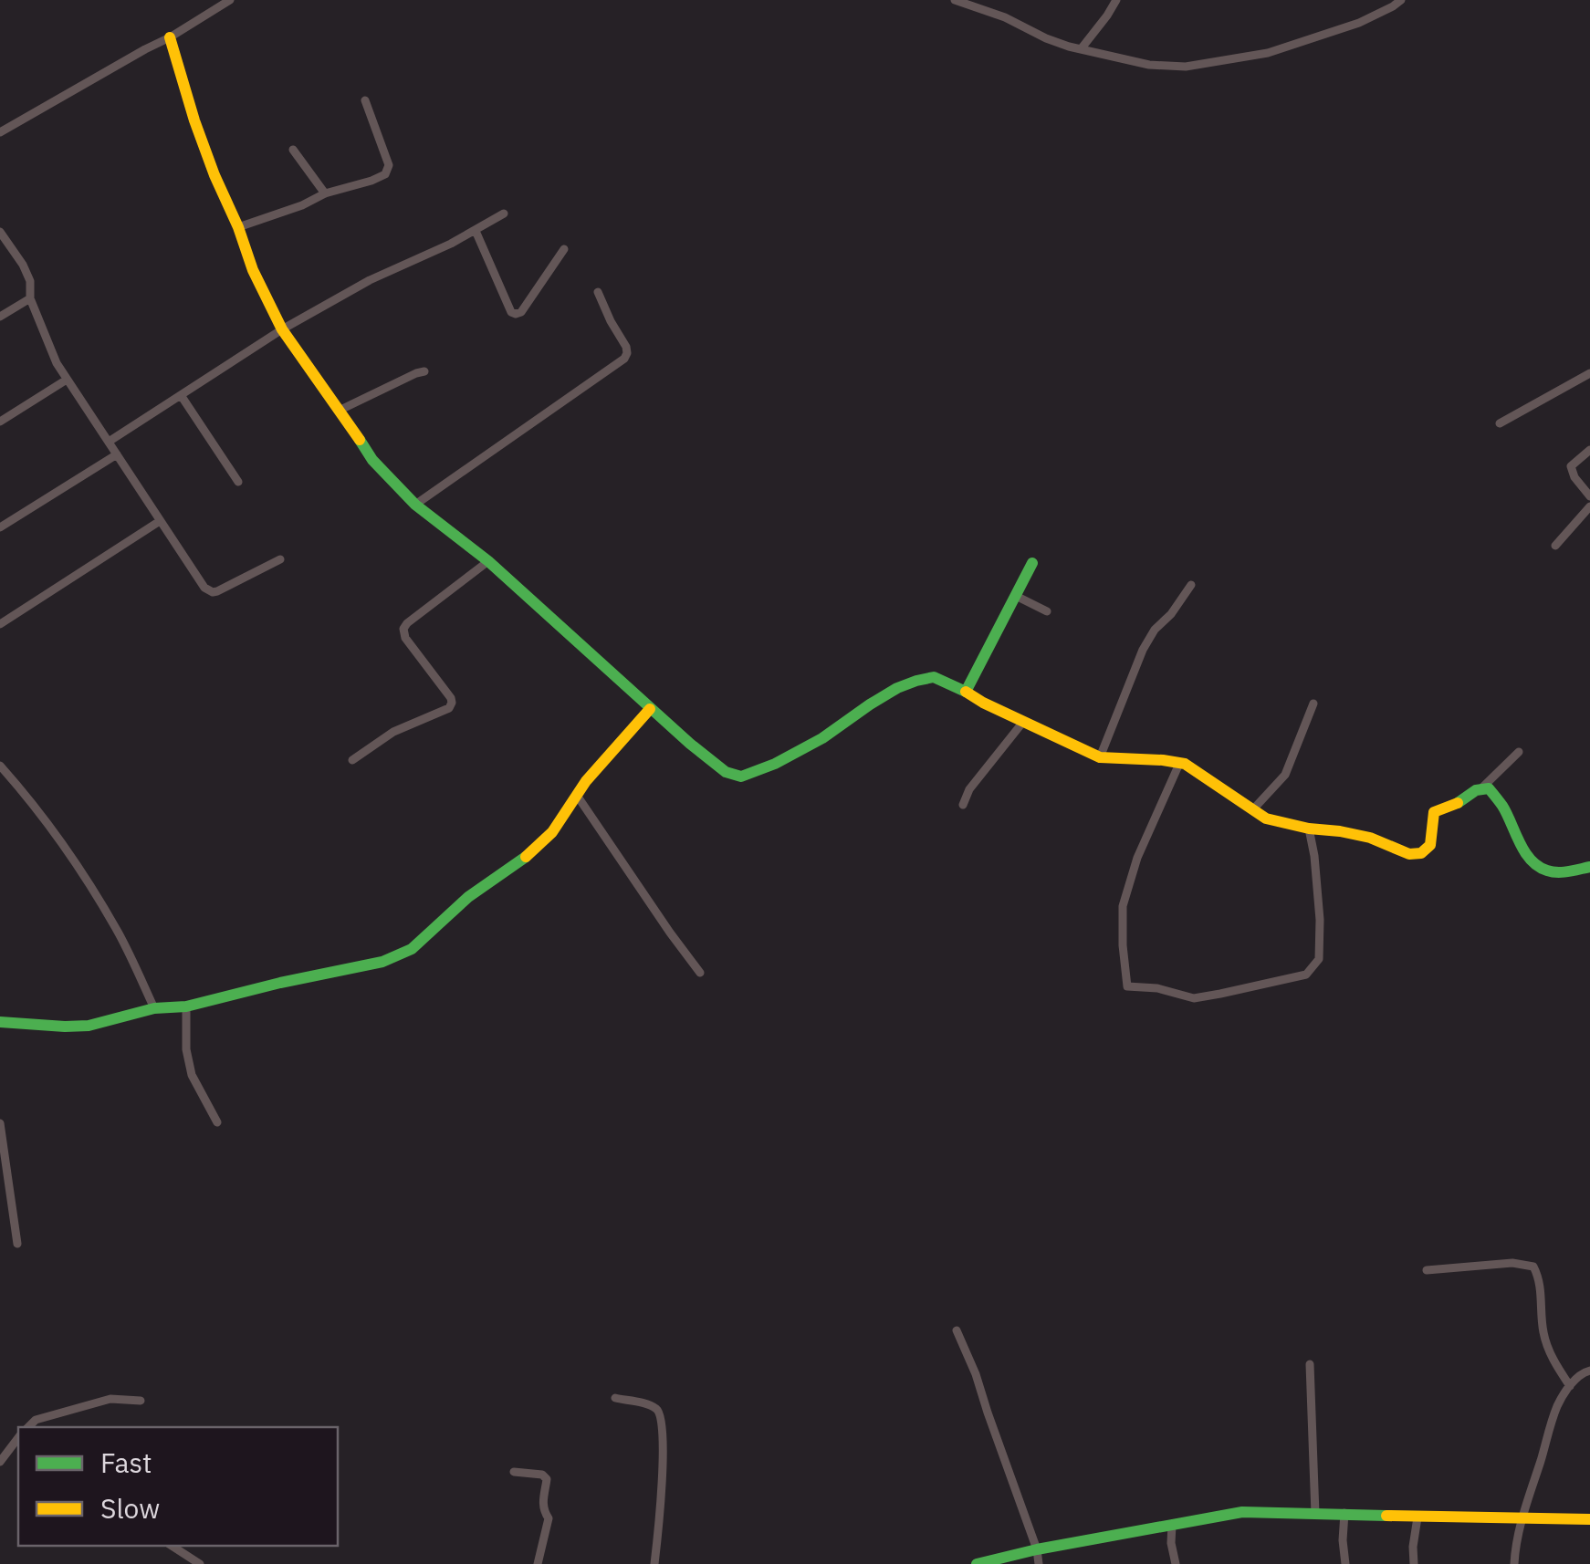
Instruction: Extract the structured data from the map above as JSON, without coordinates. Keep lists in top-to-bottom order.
{
  "legend": ["Fast", "Slow"]
}
